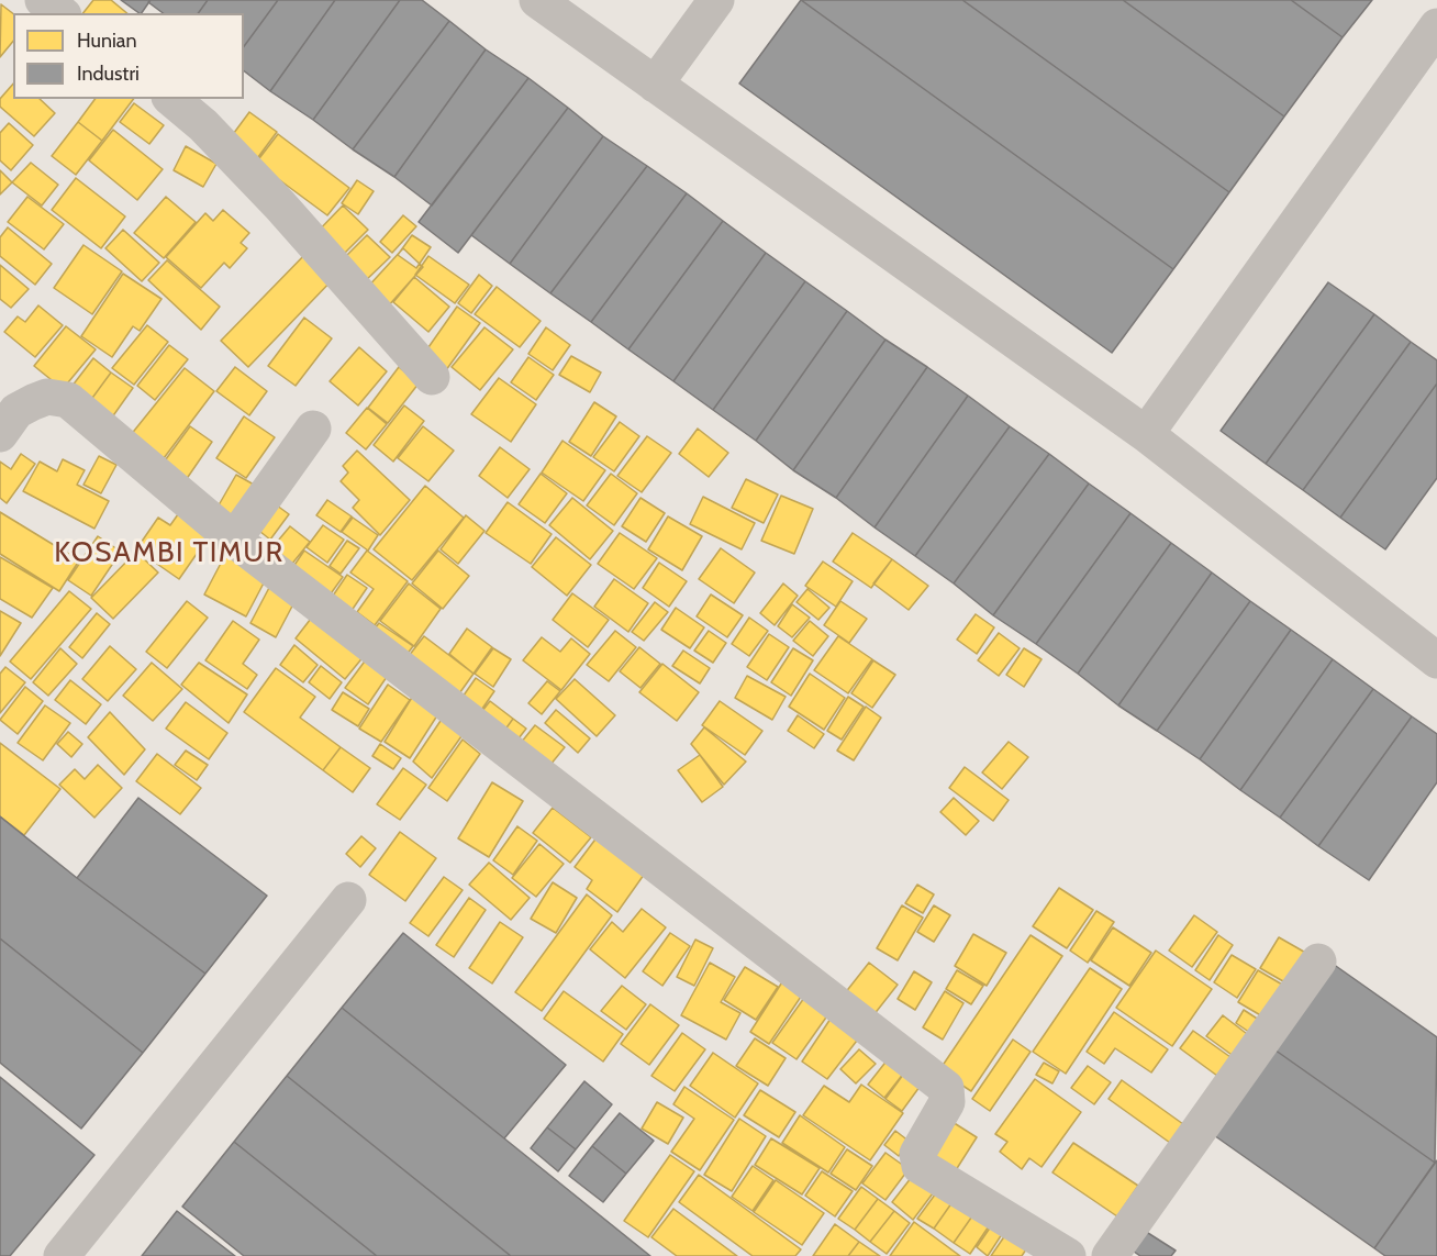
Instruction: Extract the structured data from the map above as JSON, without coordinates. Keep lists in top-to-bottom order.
{
  "districts": ["KOSAMBI TIMUR"],
  "legend": ["Hunian", "Industri"]
}
